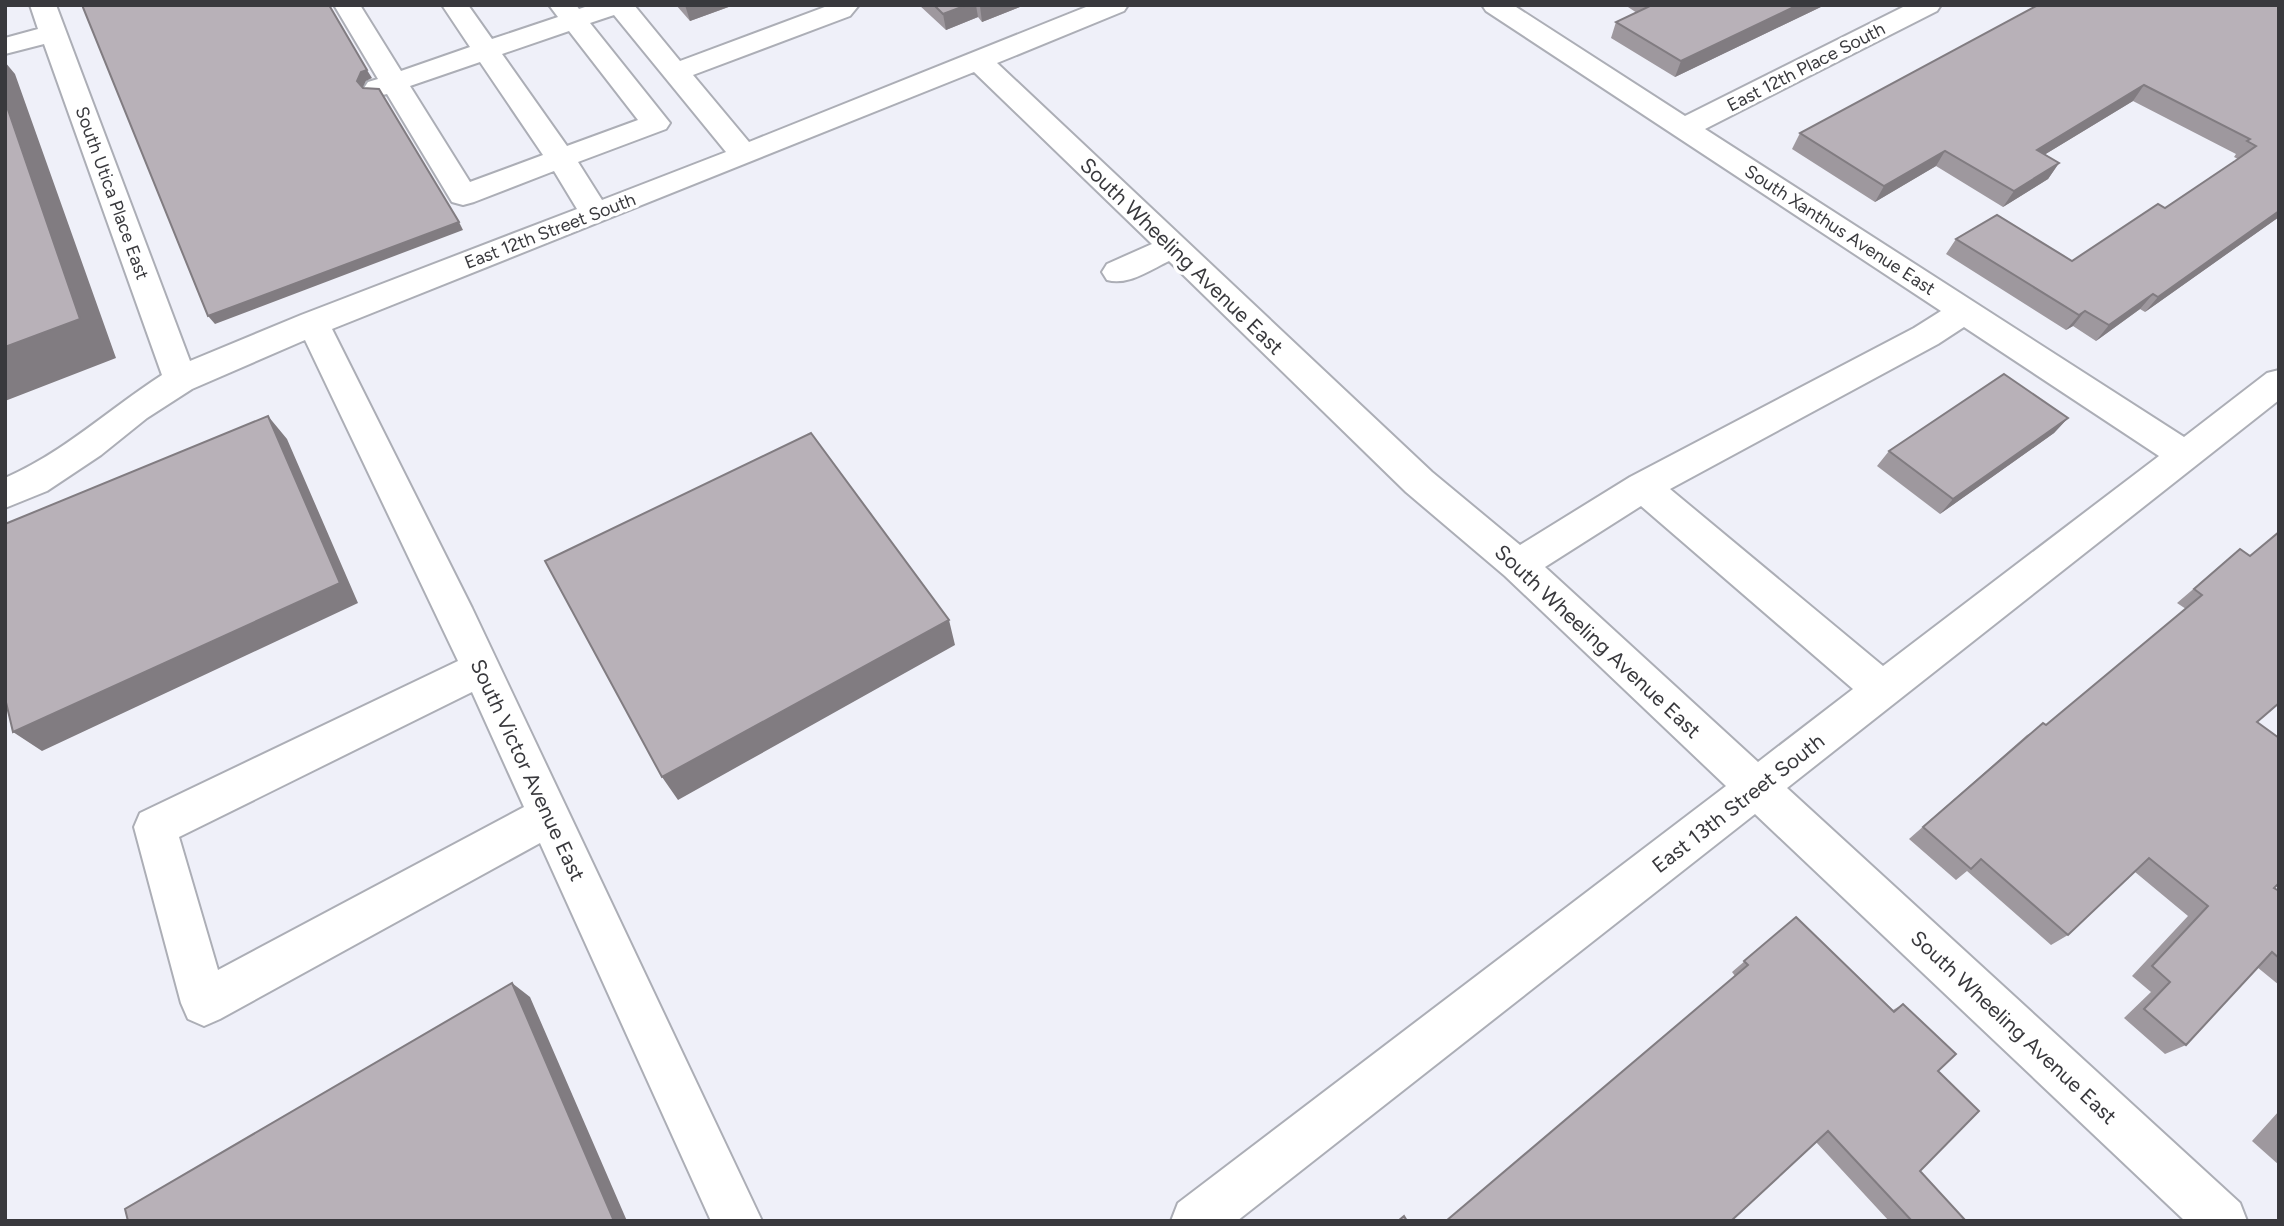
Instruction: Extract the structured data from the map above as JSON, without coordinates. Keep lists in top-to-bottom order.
{
  "streets": {
    "street": [
      "East 12th Place South",
      "South Utica Place East",
      "South Xanthus Avenue East",
      "East 12th Street South",
      "South Wheeling Avenue East",
      "South Victor Avenue East",
      "East 13th Street South"
    ]
  },
  "crossings": [
    ["East 12th Place South", "South Xanthus Avenue East"],
    ["South Utica Place East", "East 12th Street South"],
    ["South Xanthus Avenue East", "East 13th Street South"],
    ["East 12th Street South", "South Wheeling Avenue East"],
    ["East 12th Street South", "South Victor Avenue East"],
    ["South Wheeling Avenue East", "East 13th Street South"]
  ]
}
